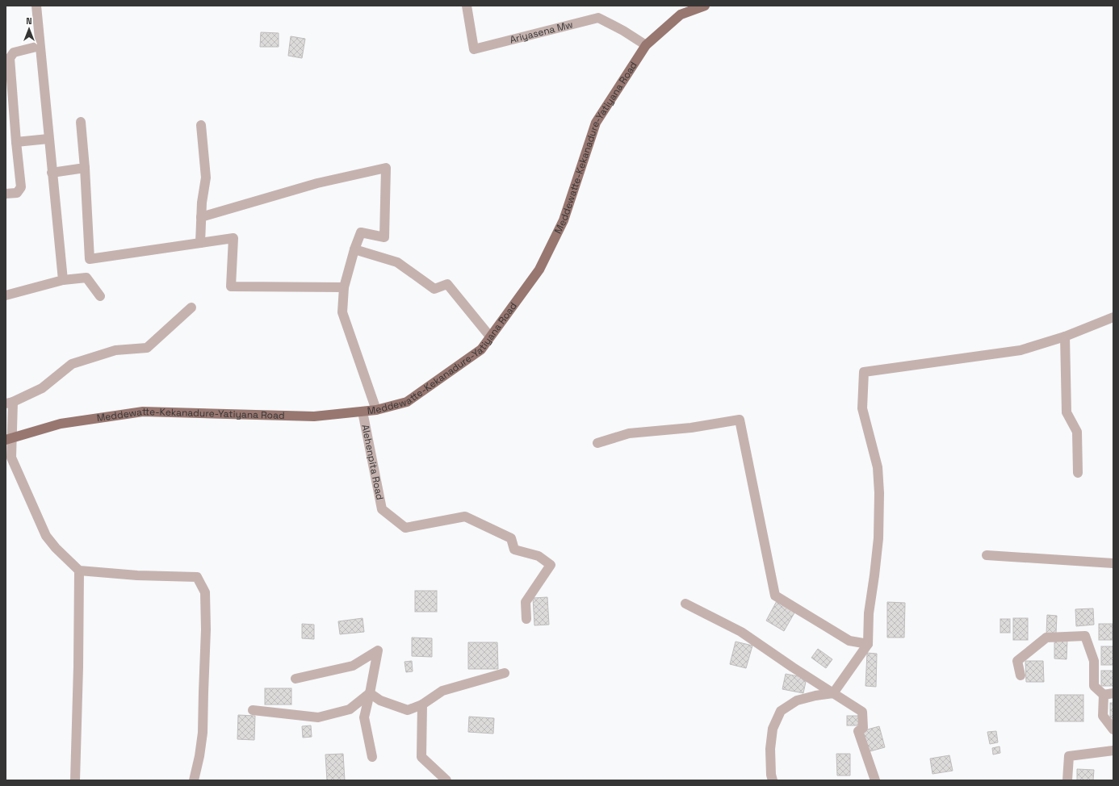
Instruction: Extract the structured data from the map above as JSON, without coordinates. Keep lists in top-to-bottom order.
{
  "streets": {
    "main road": ["Meddewatte-Kekanadure-Yatiyana Road"],
    "street": ["Ariyasena Mw", "Alehenpita Road"]
  },
  "crossings": [
    ["Ariyasena Mw", "Meddewatte-Kekanadure-Yatiyana Road"],
    ["Meddewatte-Kekanadure-Yatiyana Road", "Alehenpita Road"]
  ],
  "north": "top"
}
